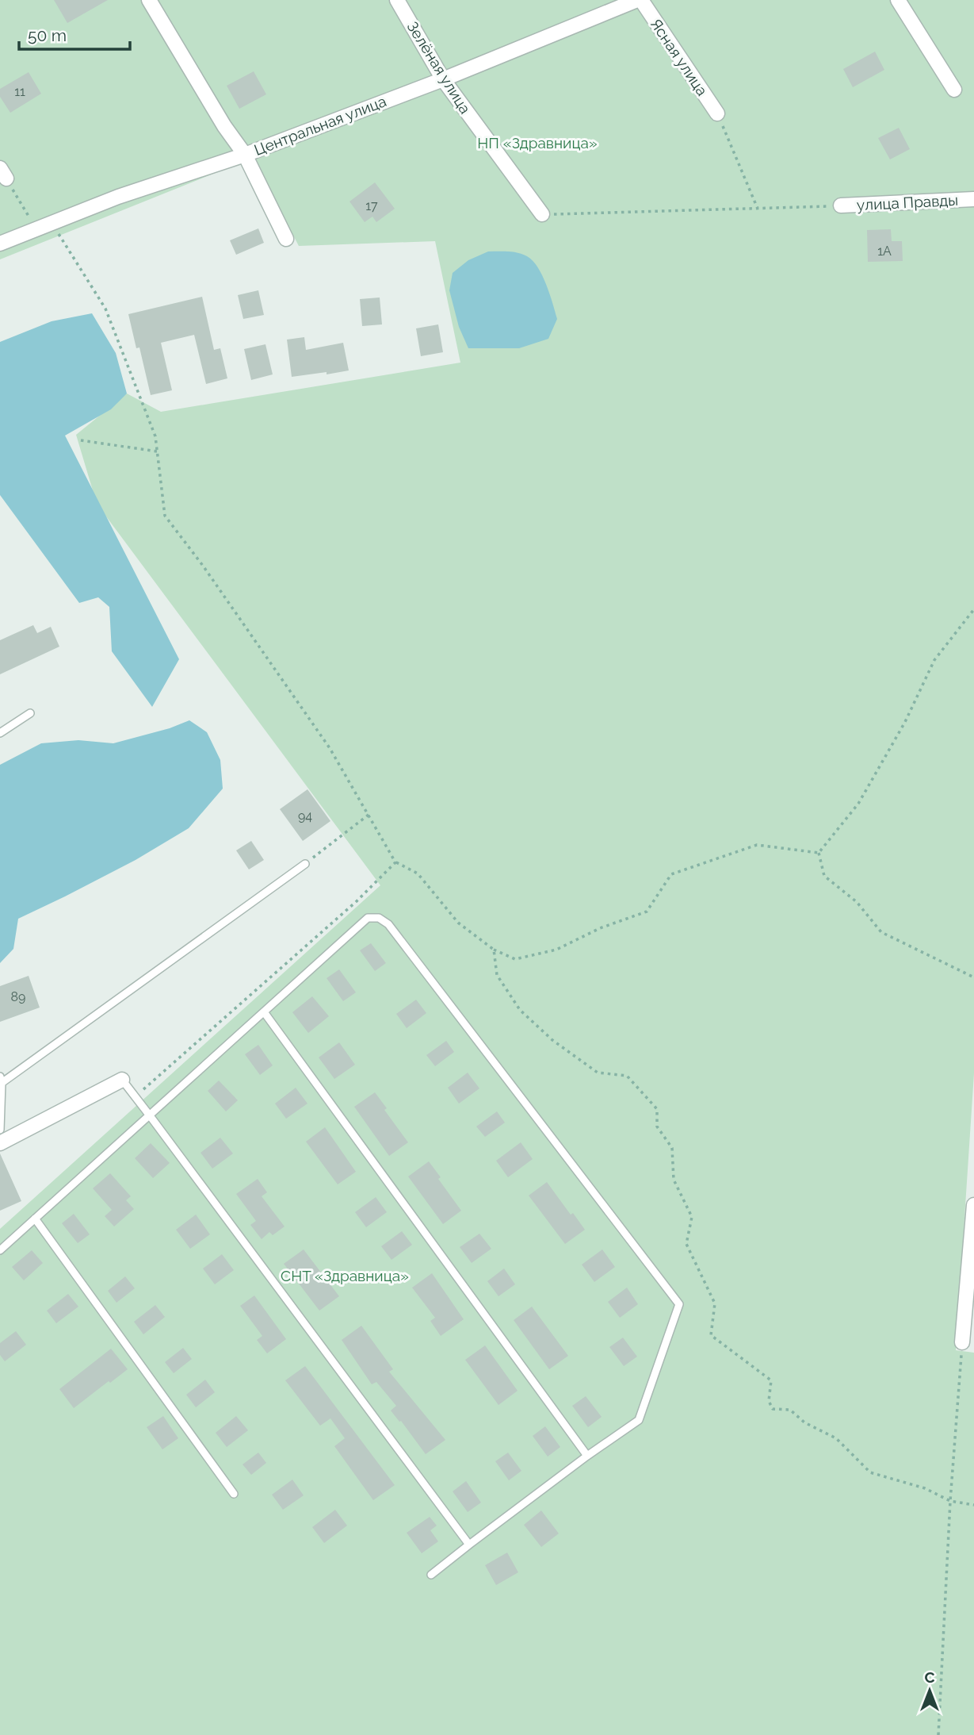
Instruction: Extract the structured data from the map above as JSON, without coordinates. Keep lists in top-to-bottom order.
{
  "streets": {
    "street": [
      "Ясная улица",
      "Зелёная улица",
      "Центральная улица",
      "улица Правды"
    ]
  },
  "crossings": [
    ["Ясная улица", "Центральная улица"],
    ["Зелёная улица", "Центральная улица"]
  ],
  "parks": ["НП «Здравница»", "СНТ «Здравница»"],
  "house_numbers": [
    "11",
    "17",
    "1А",
    "94",
    "89"
  ],
  "scale_bar": "50 m",
  "north": "top"
}
